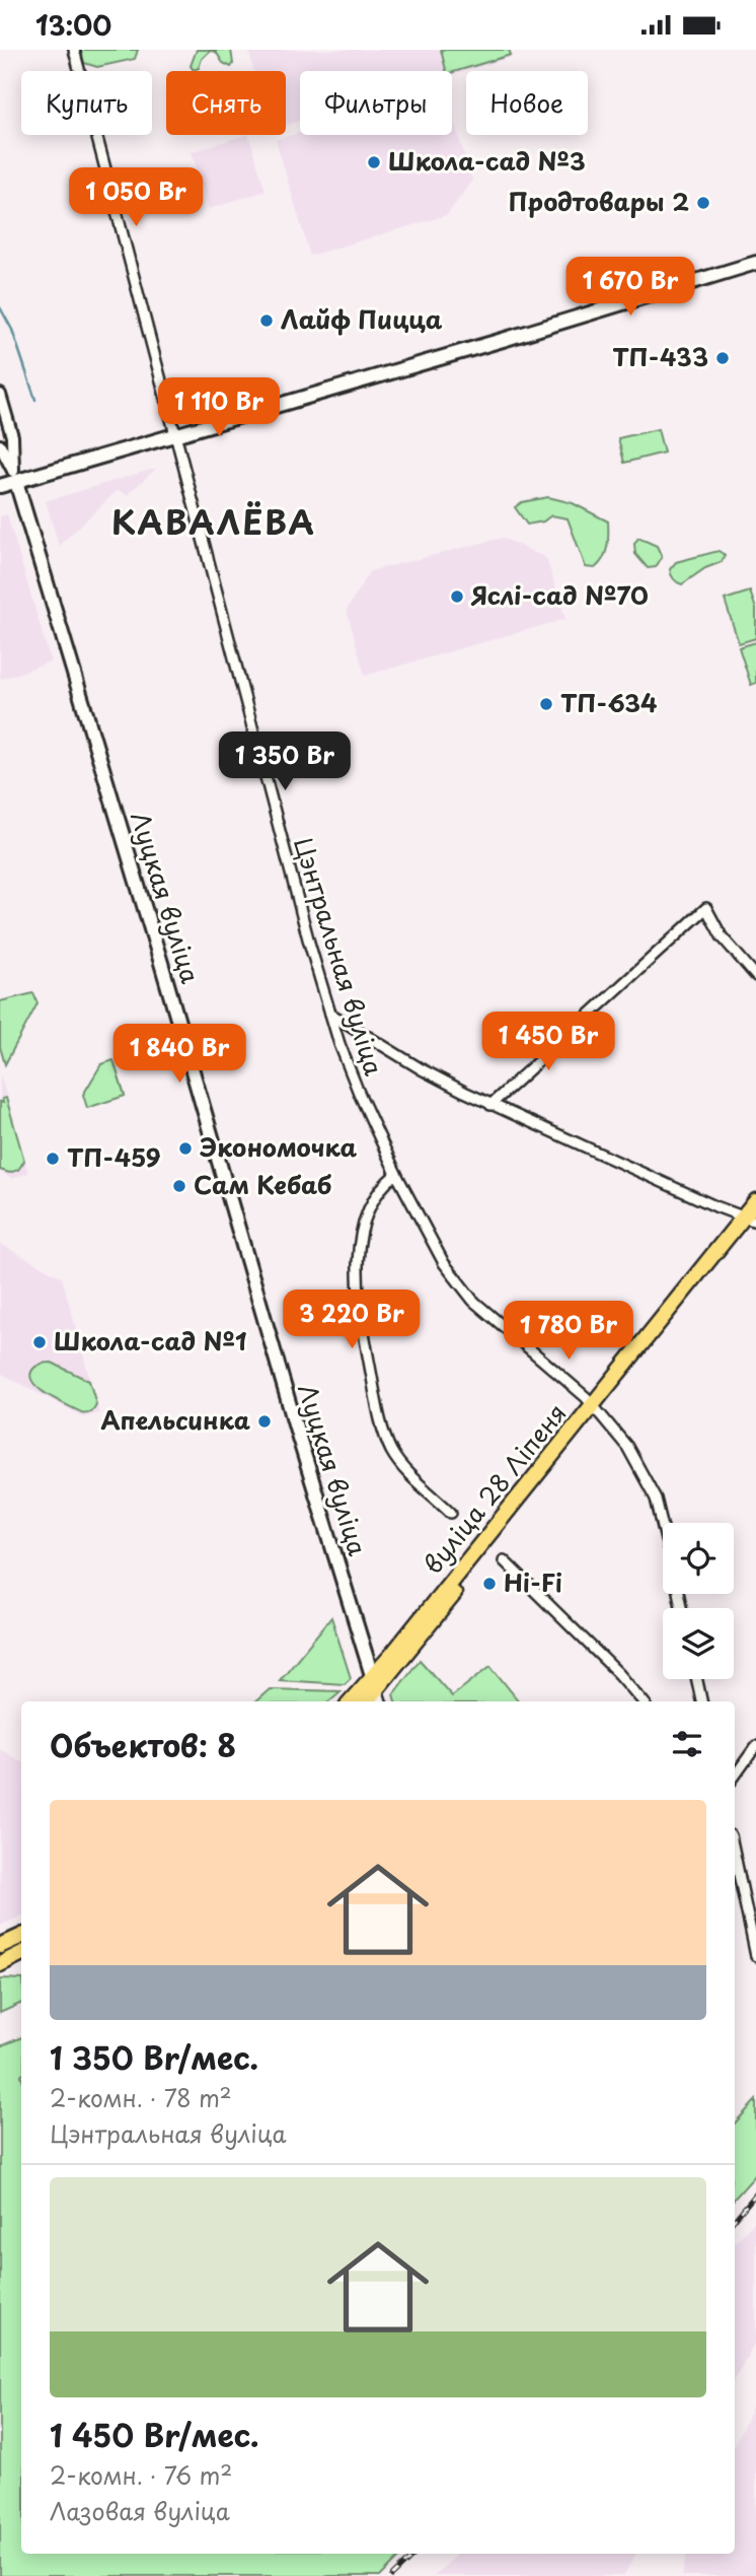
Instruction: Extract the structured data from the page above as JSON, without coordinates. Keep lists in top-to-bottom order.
{
  "streets": {
    "main road": ["Луцкая вуліца", "вуліца 28 Ліпеня"],
    "street": ["Цэнтральная вуліца"]
  },
  "crossings": [
    ["Луцкая вуліца", "вуліца 28 Ліпеня"],
    ["Цэнтральная вуліца", "вуліца 28 Ліпеня"]
  ],
  "districts": ["КАВАЛЁВА"],
  "places": [
    "Школа-сад №3",
    "Продтовары 2",
    "Лайф Пицца",
    "ТП-433",
    "Яслі-сад №70",
    "ТП-634",
    "Экономочка",
    "ТП-459",
    "Сам Кебаб",
    "Школа-сад №1",
    "Апельсинка",
    "Hi-Fi"
  ],
  "page": {
    "status": "13:00",
    "chip": [
      "Купить",
      "Снять",
      "Фильтры",
      "Новое"
    ],
    "price": [
      "1 050 Br",
      "1 670 Br",
      "1 110 Br",
      "1 350 Br",
      "1 450 Br",
      "1 840 Br",
      "3 220 Br",
      "1 780 Br"
    ],
    "heading": "Объектов: 8",
    "list": [
      {
        "name": "1 350 Br/мес.",
        "note": "2-комн. · 78 m² · Цэнтральная вуліца"
      },
      {
        "name": "1 450 Br/мес.",
        "note": "2-комн. · 76 m² · Лазовая вуліца"
      }
    ]
  }
}
